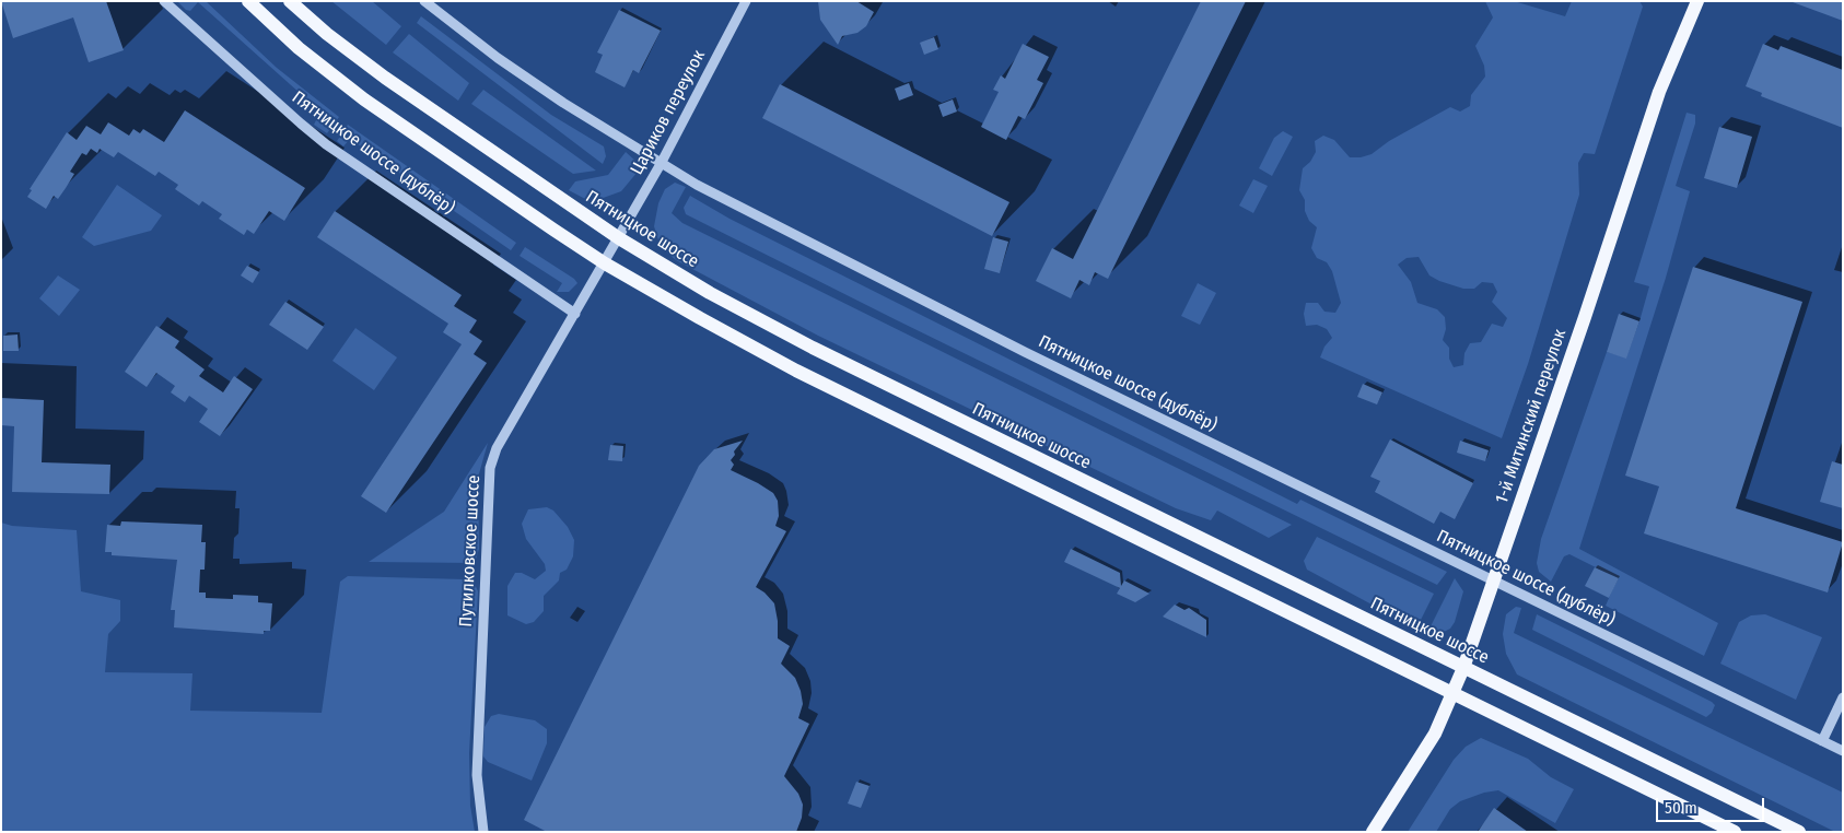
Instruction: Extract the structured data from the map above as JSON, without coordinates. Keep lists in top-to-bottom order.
{
  "streets": {
    "main road": ["Пятницкое шоссе", "1-й Митинский переулок"],
    "street": ["Цариков переулок", "Пятницкое шоссе (дублёр)", "Путилковское шоссе"]
  },
  "crossings": [
    ["Цариков переулок", "Пятницкое шоссе (дублёр)"],
    ["Цариков переулок", "Пятницкое шоссе"],
    ["Цариков переулок", "Путилковское шоссе"],
    ["Пятницкое шоссе (дублёр)", "1-й Митинский переулок"],
    ["Пятницкое шоссе (дублёр)", "Путилковское шоссе"],
    ["Пятницкое шоссе", "1-й Митинский переулок"],
    ["Пятницкое шоссе", "Путилковское шоссе"]
  ],
  "scale_bar": "50 m"
}
